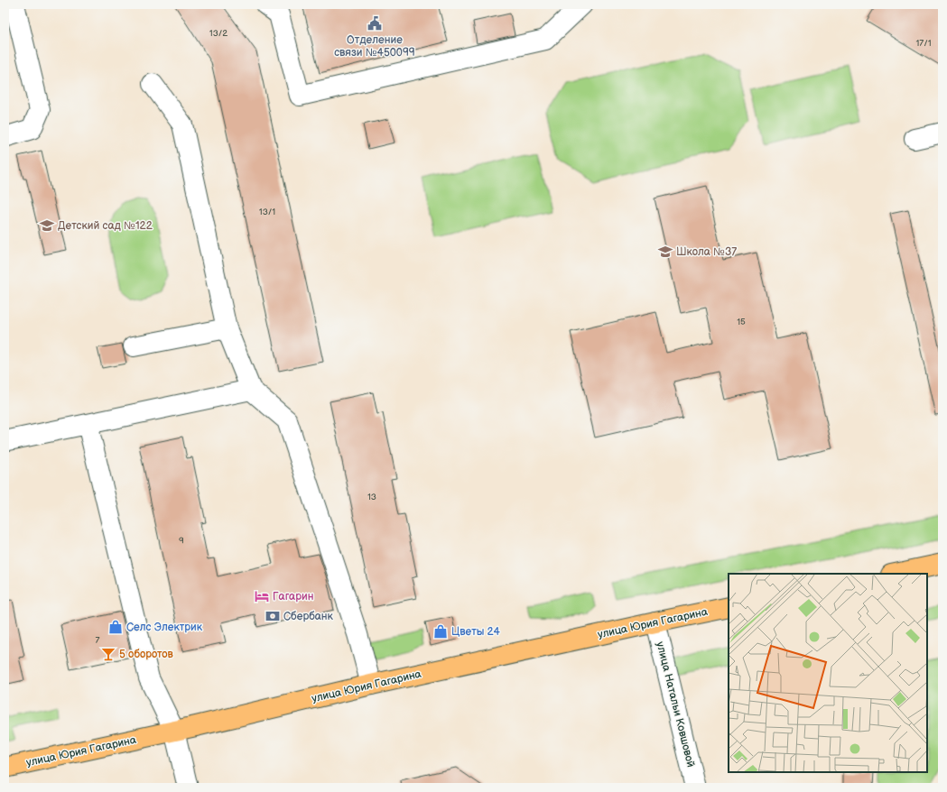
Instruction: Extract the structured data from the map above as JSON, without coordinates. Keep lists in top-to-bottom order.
{
  "streets": {
    "main road": ["улица Юрия Гагарина"],
    "street": ["улица Натальи Ковшовой"]
  },
  "crossings": [
    ["улица Юрия Гагарина", "улица Натальи Ковшовой"]
  ],
  "places": {
    "public building": ["Отделение связи №450099"],
    "school or university": ["Детский сад №122", "Школа №37"],
    "hotel": ["Гагарин"],
    "bank": ["Сбербанк"],
    "shop": ["Селс Электрик", "Цветы 24"],
    "bar": ["5 оборотов"]
  },
  "house_numbers": [
    "13/2",
    "17/1",
    "13/1",
    "15",
    "13",
    "9",
    "7"
  ]
}
